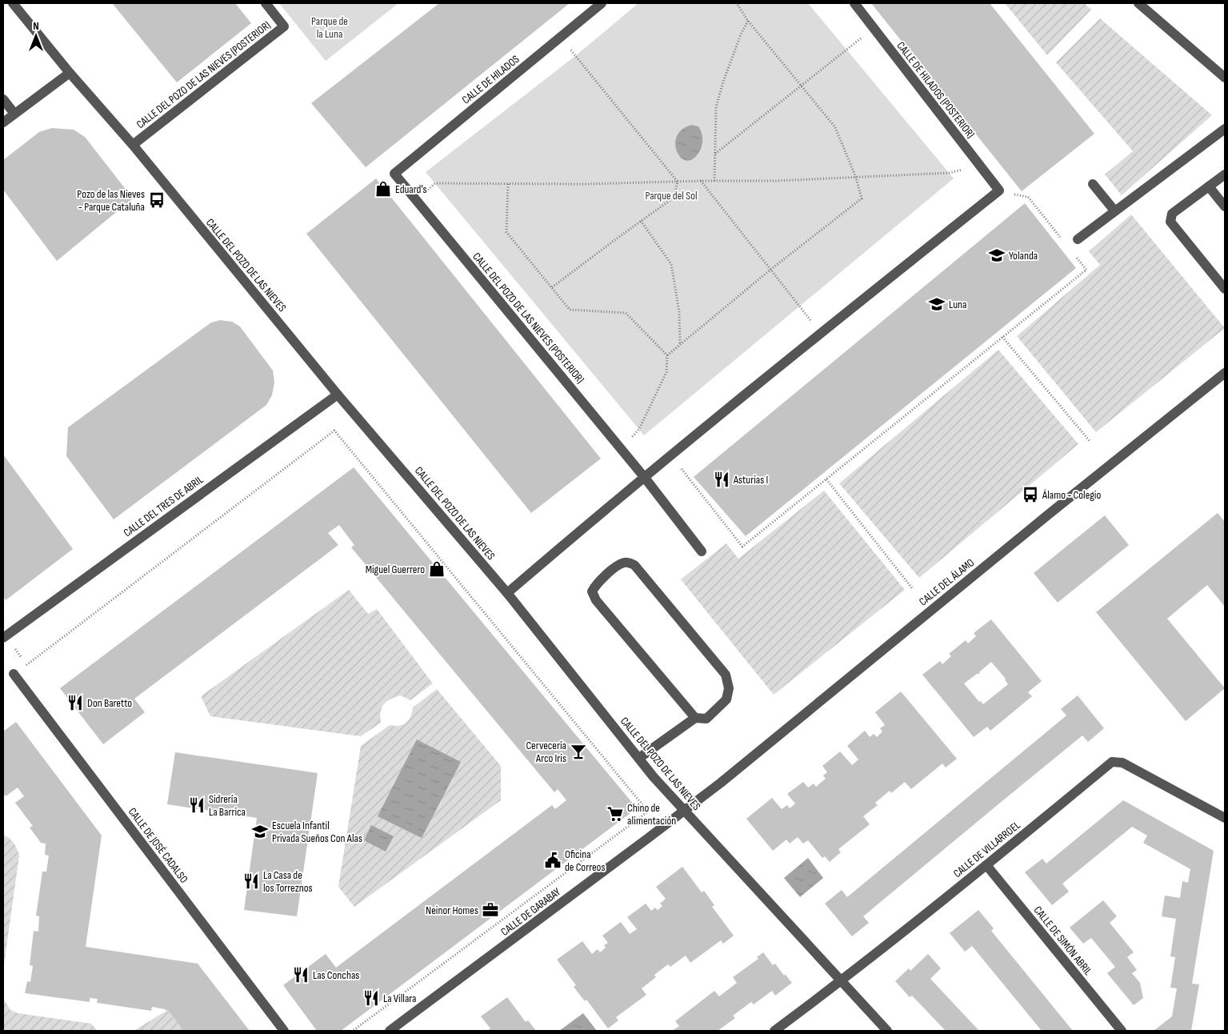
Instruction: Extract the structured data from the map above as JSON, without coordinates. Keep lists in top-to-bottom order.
{
  "streets": {
    "street": [
      "CALLE DEL POZO DE LAS NIEVES (POSTERIOR)",
      "CALLE DE HILADOS",
      "CALLE DE HILADOS (POSTERIOR)",
      "CALLE DEL POZO DE LAS NIEVES",
      "CALLE DEL TRES DE ABRIL",
      "CALLE DEL ÁLAMO",
      "CALLE DE JOSÉ CADALSO",
      "CALLE DE VILLARROEL",
      "CALLE DE GARABAY",
      "CALLE DE SIMÓN ABRIL"
    ]
  },
  "crossings": [
    ["CALLE DEL POZO DE LAS NIEVES (POSTERIOR)", "CALLE DE HILADOS"],
    ["CALLE DEL POZO DE LAS NIEVES (POSTERIOR)", "CALLE DEL POZO DE LAS NIEVES"],
    ["CALLE DEL POZO DE LAS NIEVES", "CALLE DEL TRES DE ABRIL"],
    ["CALLE DEL POZO DE LAS NIEVES", "CALLE DEL ÁLAMO"],
    ["CALLE DEL POZO DE LAS NIEVES", "CALLE DE VILLARROEL"],
    ["CALLE DEL POZO DE LAS NIEVES", "CALLE DE GARABAY"],
    ["CALLE DEL ÁLAMO", "CALLE DE GARABAY"],
    ["CALLE DE VILLARROEL", "CALLE DE SIMÓN ABRIL"]
  ],
  "parks": ["Parque de la Luna", "Parque del Sol"],
  "places": {
    "shop": ["Eduard's", "Miguel Guerrero"],
    "bus stop": ["Pozo de las Nieves - Parque Cataluña", "Álamo - Colegio"],
    "school or university": ["Yolanda", "Luna", "Escuela Infantil Privada Sueños Con Alas"],
    "restaurant": [
      "Asturias I",
      "Don Baretto",
      "Sidrería La Barrica",
      "La Casa de los Torreznos",
      "Las Conchas",
      "La Villara"
    ],
    "bar": ["Cervecería Arco Iris"],
    "supermarket": ["Chino de alimentación"],
    "public building": ["Oficina de Correos"],
    "office": ["Neinor Homes"]
  },
  "north": "top"
}
